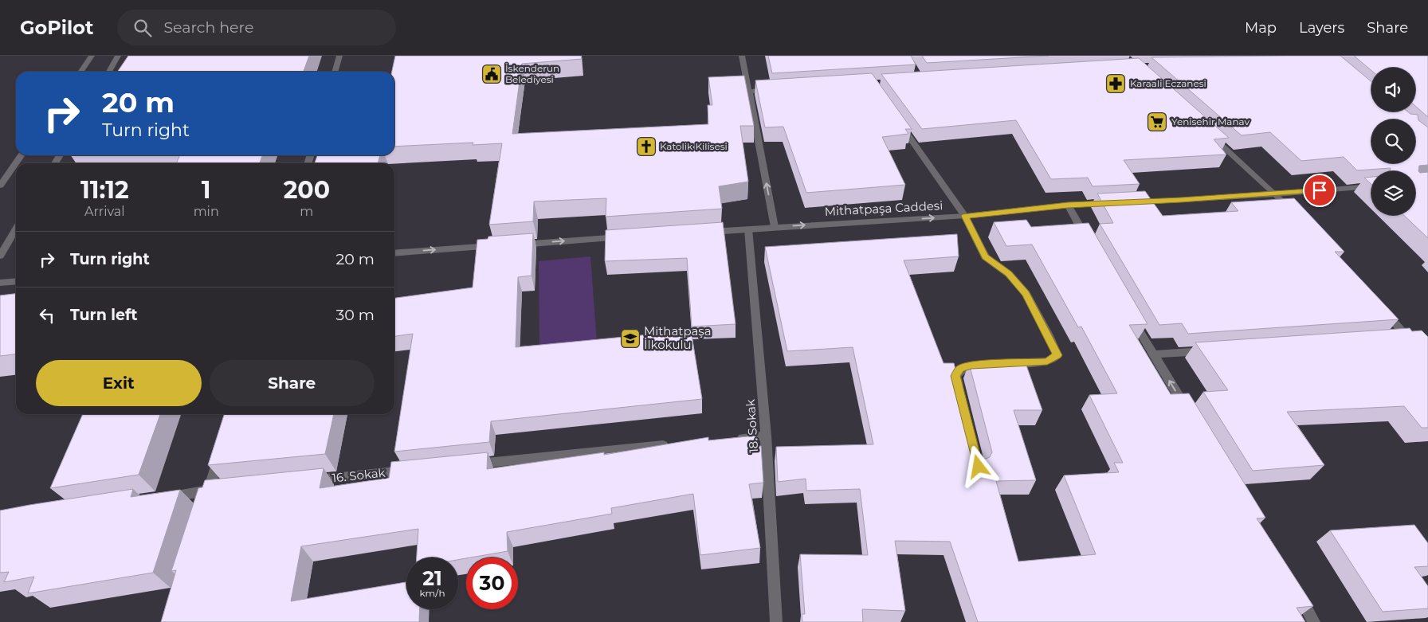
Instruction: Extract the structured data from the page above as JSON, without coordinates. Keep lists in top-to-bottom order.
{
  "streets": {
    "street": ["Mithatpaşa Caddesi", "18. Sokak", "16. Sokak"]
  },
  "crossings": [
    ["Mithatpaşa Caddesi", "18. Sokak"]
  ],
  "one_way": ["Mithatpaşa Caddesi"],
  "places": {
    "public building": ["İskenderun Belediyesi"],
    "pharmacy": ["Karaali Eczanesi"],
    "supermarket": ["Yenisehir Manav"],
    "church": ["Katolik Kilisesi"],
    "school or university": ["Mithatpaşa İlkokulu"]
  },
  "page": {
    "header": "GoPilot",
    "search": "Search here",
    "nav": ["Map", "Layers", "Share"],
    "turn": ["20 m", "Turn right"],
    "eta": [
      "11:12",
      "Arrival",
      "1",
      "min",
      "200",
      "m"
    ],
    "list": [
      {
        "name": "Turn right",
        "value": "20 m"
      },
      {
        "name": "Turn left",
        "value": "30 m"
      }
    ],
    "buttons": ["Exit", "Share"],
    "speed": "21 km/h",
    "limit": "30"
  }
}
